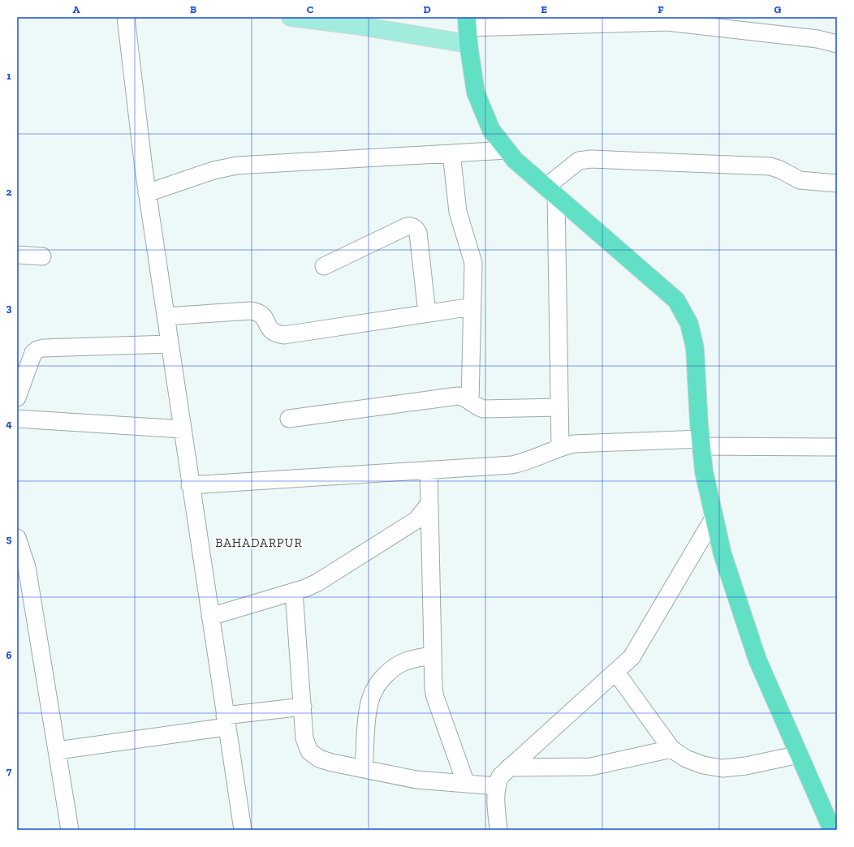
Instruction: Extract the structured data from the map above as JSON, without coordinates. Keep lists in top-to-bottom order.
{
  "districts": ["BAHADARPUR"],
  "grid": {
    "columns": [
      "A",
      "B",
      "C",
      "D",
      "E",
      "F",
      "G"
    ],
    "rows": [
      "1",
      "2",
      "3",
      "4",
      "5",
      "6",
      "7"
    ]
  }
}
